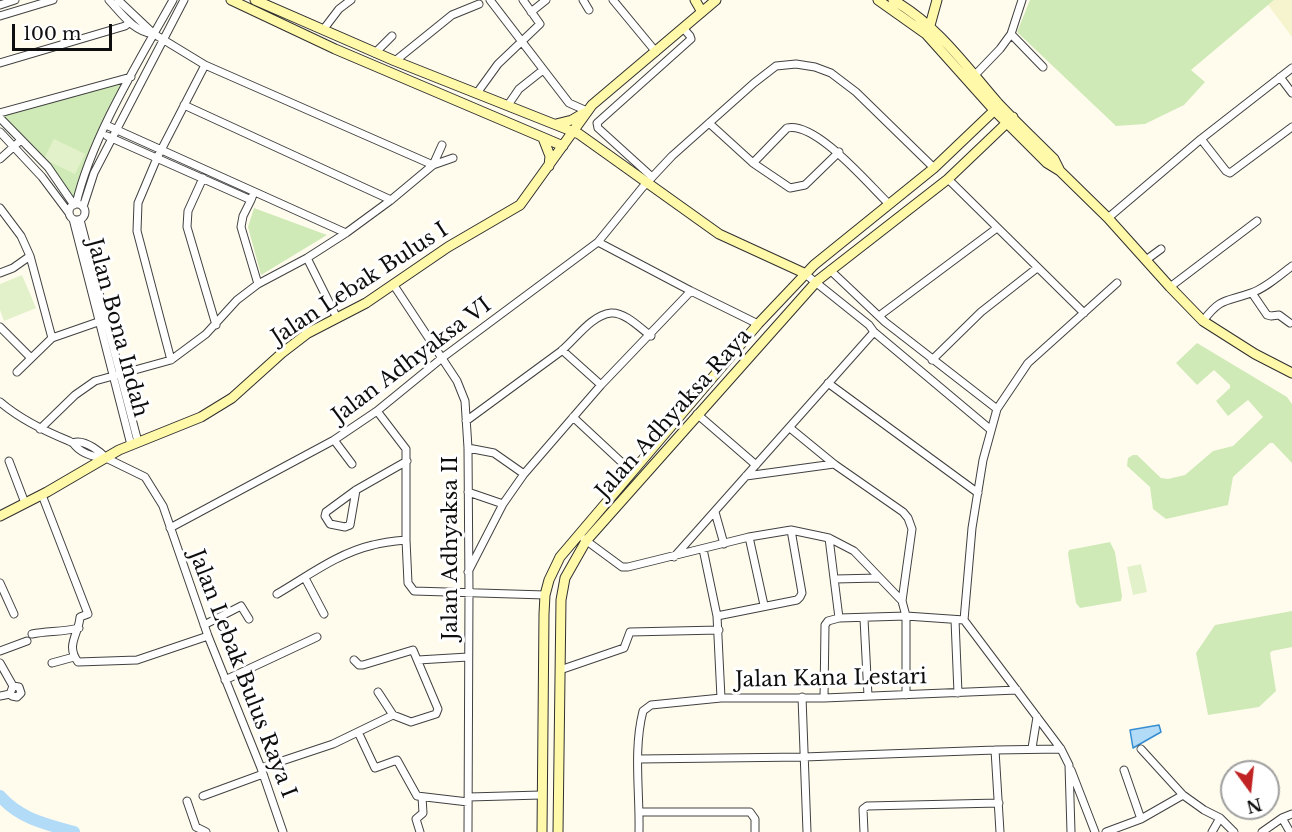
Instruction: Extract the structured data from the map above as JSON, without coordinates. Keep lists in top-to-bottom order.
{
  "streets": {
    "main road": ["Jalan Lebak Bulus I", "Jalan Adhyaksa Raya"],
    "street": [
      "Jalan Bona Indah",
      "Jalan Adhyaksa VI",
      "Jalan Adhyaksa II",
      "Jalan Lebak Bulus Raya I",
      "Jalan Kana Lestari"
    ]
  },
  "crossings": [
    ["Jalan Lebak Bulus I", "Jalan Bona Indah"],
    ["Jalan Lebak Bulus I", "Jalan Adhyaksa II"],
    ["Jalan Lebak Bulus I", "Jalan Lebak Bulus Raya I"],
    ["Jalan Adhyaksa VI", "Jalan Adhyaksa Raya"],
    ["Jalan Adhyaksa VI", "Jalan Adhyaksa II"],
    ["Jalan Adhyaksa VI", "Jalan Lebak Bulus Raya I"]
  ],
  "scale_bar": "100 m",
  "north": "bottom"
}
